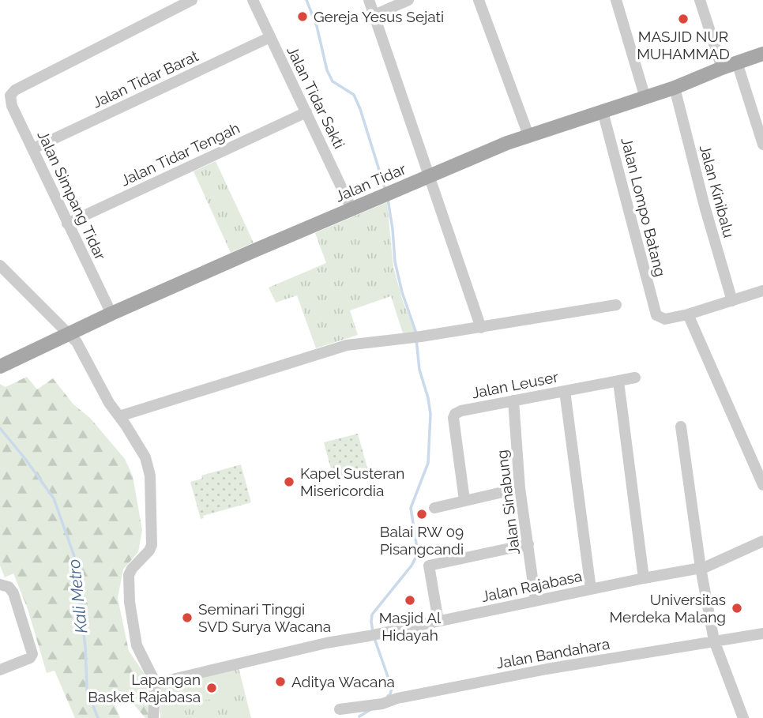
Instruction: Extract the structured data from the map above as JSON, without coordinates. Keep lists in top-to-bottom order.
{
  "streets": {
    "main road": ["Jalan Tidar"],
    "street": [
      "Jalan Tidar Barat",
      "Jalan Tidar Sakti",
      "Jalan Tidar Tengah",
      "Jalan Kinibalu",
      "Jalan Simpang Tidar",
      "Jalan Lompo Batang",
      "Jalan Leuser",
      "Jalan Sinabung",
      "Jalan Rajabasa",
      "Jalan Bandahara"
    ]
  },
  "crossings": [
    ["Jalan Tidar Barat", "Jalan Tidar Sakti"],
    ["Jalan Tidar Barat", "Jalan Simpang Tidar"],
    ["Jalan Tidar Sakti", "Jalan Tidar Tengah"],
    ["Jalan Tidar Sakti", "Jalan Tidar"],
    ["Jalan Tidar Tengah", "Jalan Simpang Tidar"],
    ["Jalan Tidar", "Jalan Kinibalu"],
    ["Jalan Tidar", "Jalan Simpang Tidar"],
    ["Jalan Tidar", "Jalan Lompo Batang"],
    ["Jalan Leuser", "Jalan Sinabung"],
    ["Jalan Sinabung", "Jalan Rajabasa"]
  ],
  "water": ["Kali Metro"],
  "places": [
    "Gereja Yesus Sejati",
    "MASJID NUR MUHAMMAD",
    "Kapel Susteran Misericordia",
    "Balai RW 09 Pisangcandi",
    "Masjid Al Hidayah",
    "Universitas Merdeka Malang",
    "Seminari Tinggi SVD Surya Wacana",
    "Aditya Wacana",
    "Lapangan Basket Rajabasa"
  ]
}
